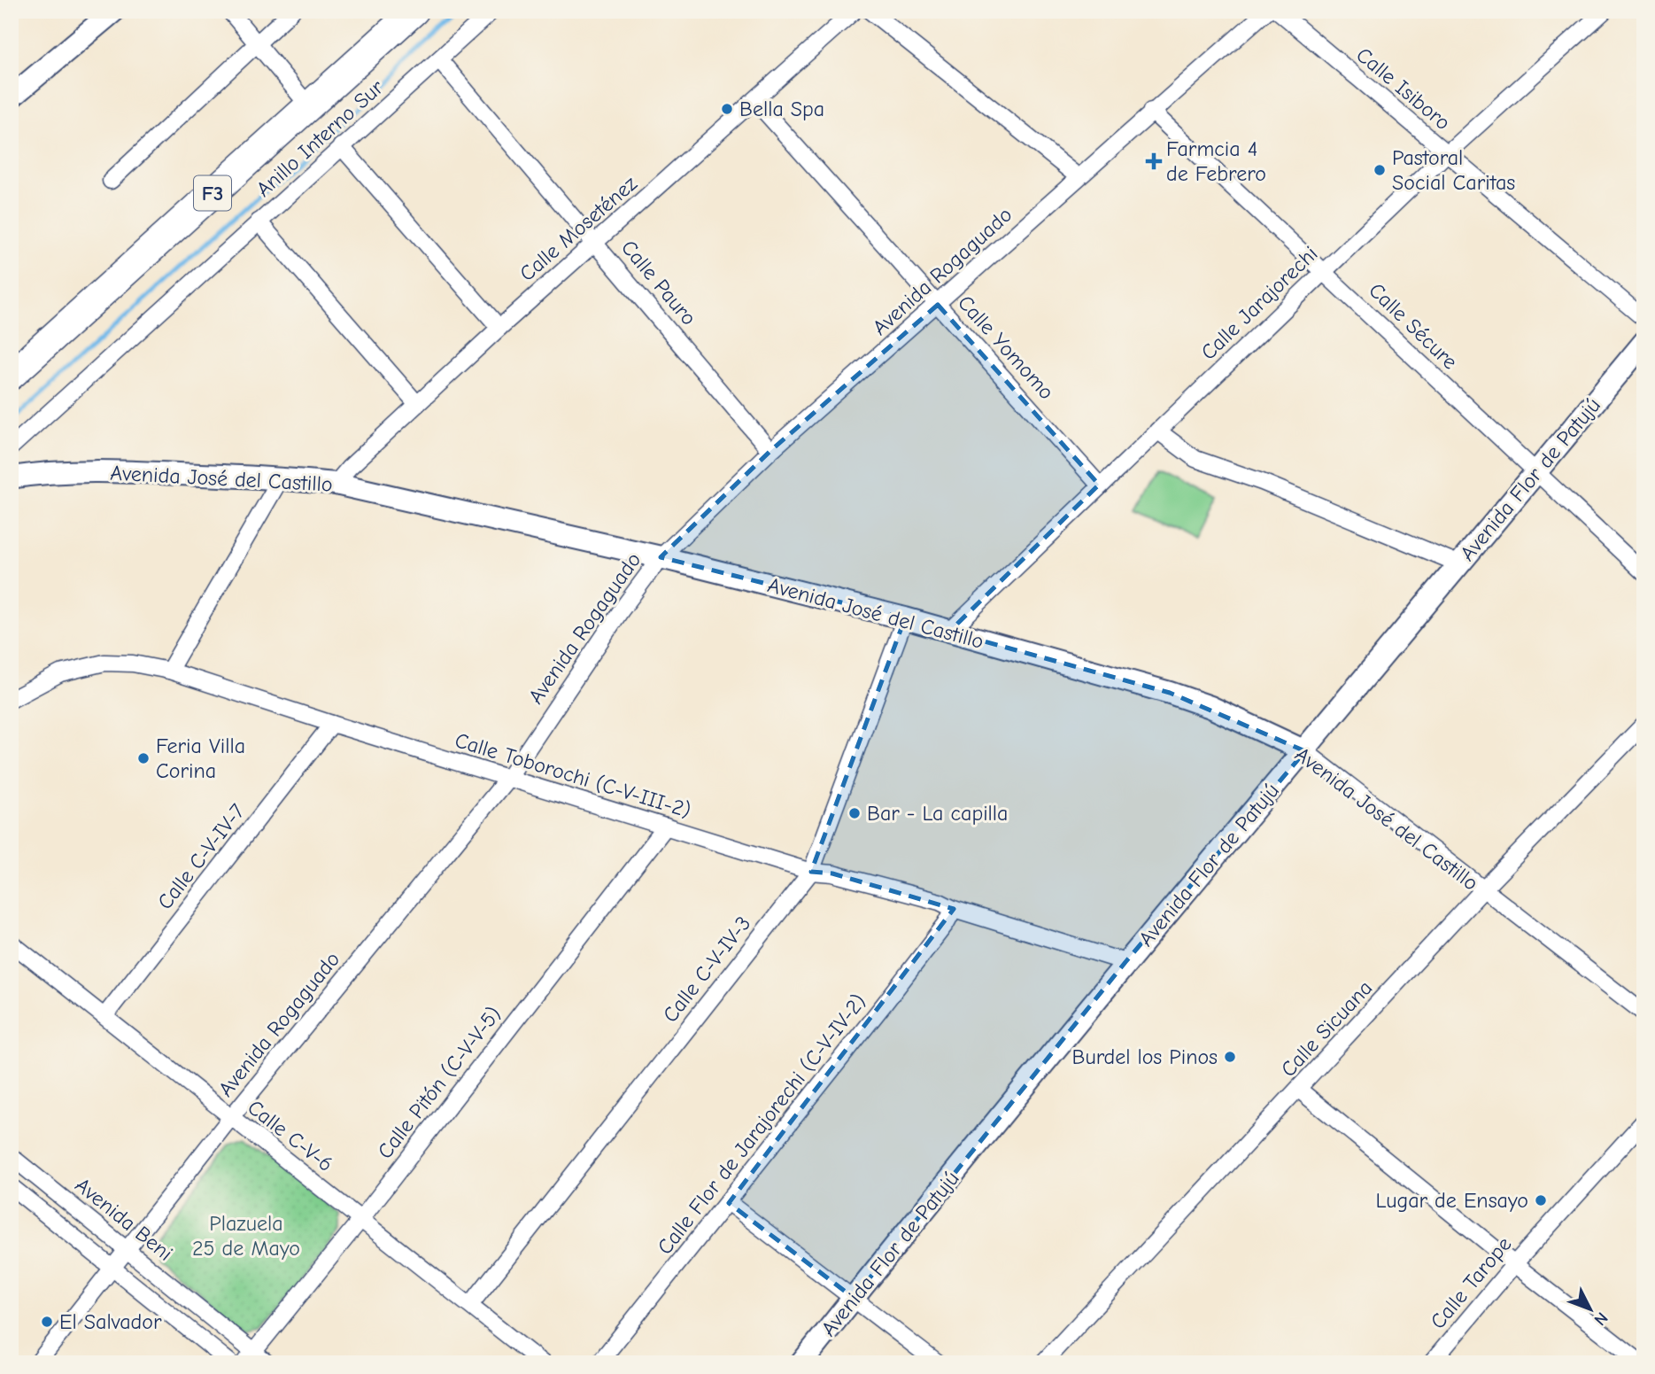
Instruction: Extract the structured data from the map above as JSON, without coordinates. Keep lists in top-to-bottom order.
{
  "streets": {
    "highway": ["F3"],
    "main road": ["Avenida José del Castillo", "Avenida Flor de Patujú"],
    "street": [
      "Calle Isiboro",
      "Anillo Interno Sur",
      "Calle Moseténez",
      "Avenida Rogaguado",
      "Calle Pauro",
      "Calle Jarajorechi",
      "Calle Sécure",
      "Calle Yomomo",
      "Calle Toborochi (C-V-III-2)",
      "Calle C-V-IV-7",
      "Calle C-V-IV-3",
      "Calle Sicuana",
      "Calle Pitón (C-V-V-5)",
      "Calle Flor de Jarajorechi (C-V-IV-2)",
      "Calle C-V-6",
      "Avenida Beni",
      "Calle Tarope"
    ]
  },
  "crossings": [
    ["Calle Isiboro", "Calle Jarajorechi"],
    ["Anillo Interno Sur", "Calle Pauro"],
    ["Calle Moseténez", "Calle Pauro"],
    ["Calle Moseténez", "Calle Yomomo"],
    ["Calle Moseténez", "Avenida José del Castillo"],
    ["Avenida Rogaguado", "Calle Pauro"],
    ["Avenida Rogaguado", "Calle Sécure"],
    ["Avenida Rogaguado", "Calle Yomomo"],
    ["Avenida Rogaguado", "Avenida José del Castillo"],
    ["Avenida Rogaguado", "Calle Toborochi (C-V-III-2)"],
    ["Avenida Rogaguado", "Calle C-V-6"],
    ["Avenida Rogaguado", "Avenida Beni"],
    ["Calle Jarajorechi", "Calle Sécure"],
    ["Calle Jarajorechi", "Calle Yomomo"],
    ["Calle Jarajorechi", "Avenida José del Castillo"],
    ["Calle Sécure", "Avenida Flor de Patujú"],
    ["Avenida José del Castillo", "Avenida Flor de Patujú"],
    ["Avenida José del Castillo", "Calle C-V-IV-3"],
    ["Avenida José del Castillo", "Calle Sicuana"],
    ["Avenida Flor de Patujú", "Calle Toborochi (C-V-III-2)"],
    ["Calle Toborochi (C-V-III-2)", "Calle C-V-IV-7"],
    ["Calle Toborochi (C-V-III-2)", "Calle C-V-IV-3"],
    ["Calle Toborochi (C-V-III-2)", "Calle Pitón (C-V-V-5)"],
    ["Calle Toborochi (C-V-III-2)", "Calle Flor de Jarajorechi (C-V-IV-2)"],
    ["Calle C-V-IV-7", "Calle C-V-6"],
    ["Calle C-V-IV-3", "Calle C-V-6"],
    ["Calle Pitón (C-V-V-5)", "Calle C-V-6"],
    ["Calle Pitón (C-V-V-5)", "Avenida Beni"]
  ],
  "parks": ["Plazuela 25 de Mayo"],
  "places": {
    "other": [
      "Bella Spa",
      "Pastoral Social Caritas",
      "Feria Villa Corina",
      "Bar - La capilla",
      "Burdel los Pinos",
      "Lugar de Ensayo",
      "El Salvador"
    ],
    "health": ["Farmcia 4 de Febrero"]
  },
  "north": "bottom right"
}
